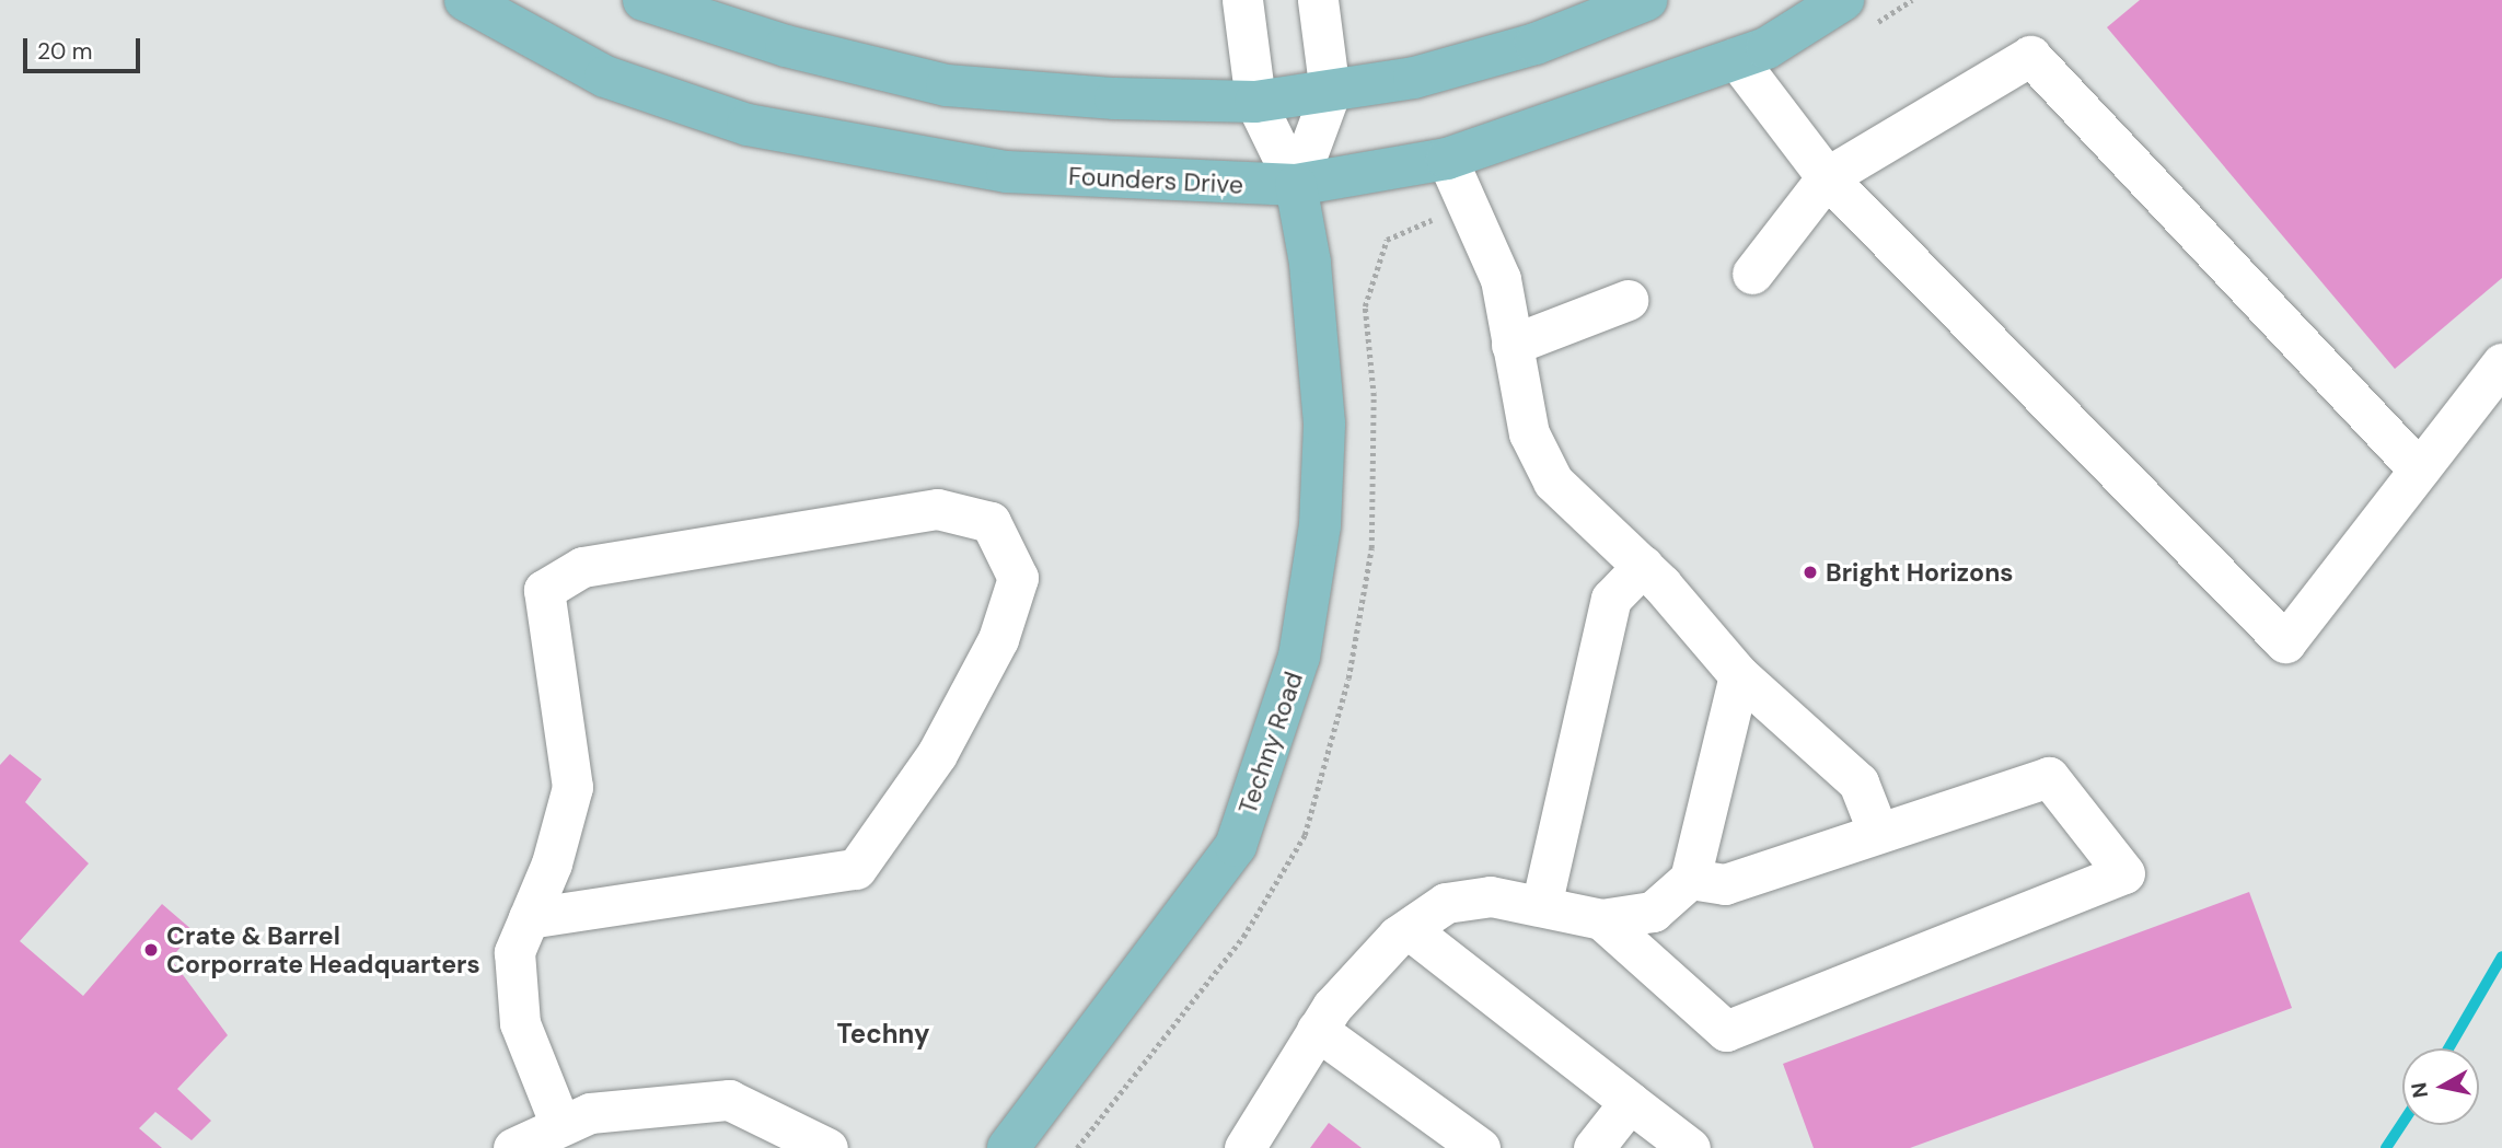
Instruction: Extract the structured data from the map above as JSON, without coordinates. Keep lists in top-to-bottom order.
{
  "streets": {
    "main road": ["Founders Drive", "Techny Road"]
  },
  "crossings": [
    ["Founders Drive", "Techny Road"]
  ],
  "districts": ["Techny"],
  "places": ["Bright Horizons", "Crate & Barrel Corporrate Headquarters"],
  "scale_bar": "20 m",
  "north": "left"
}
